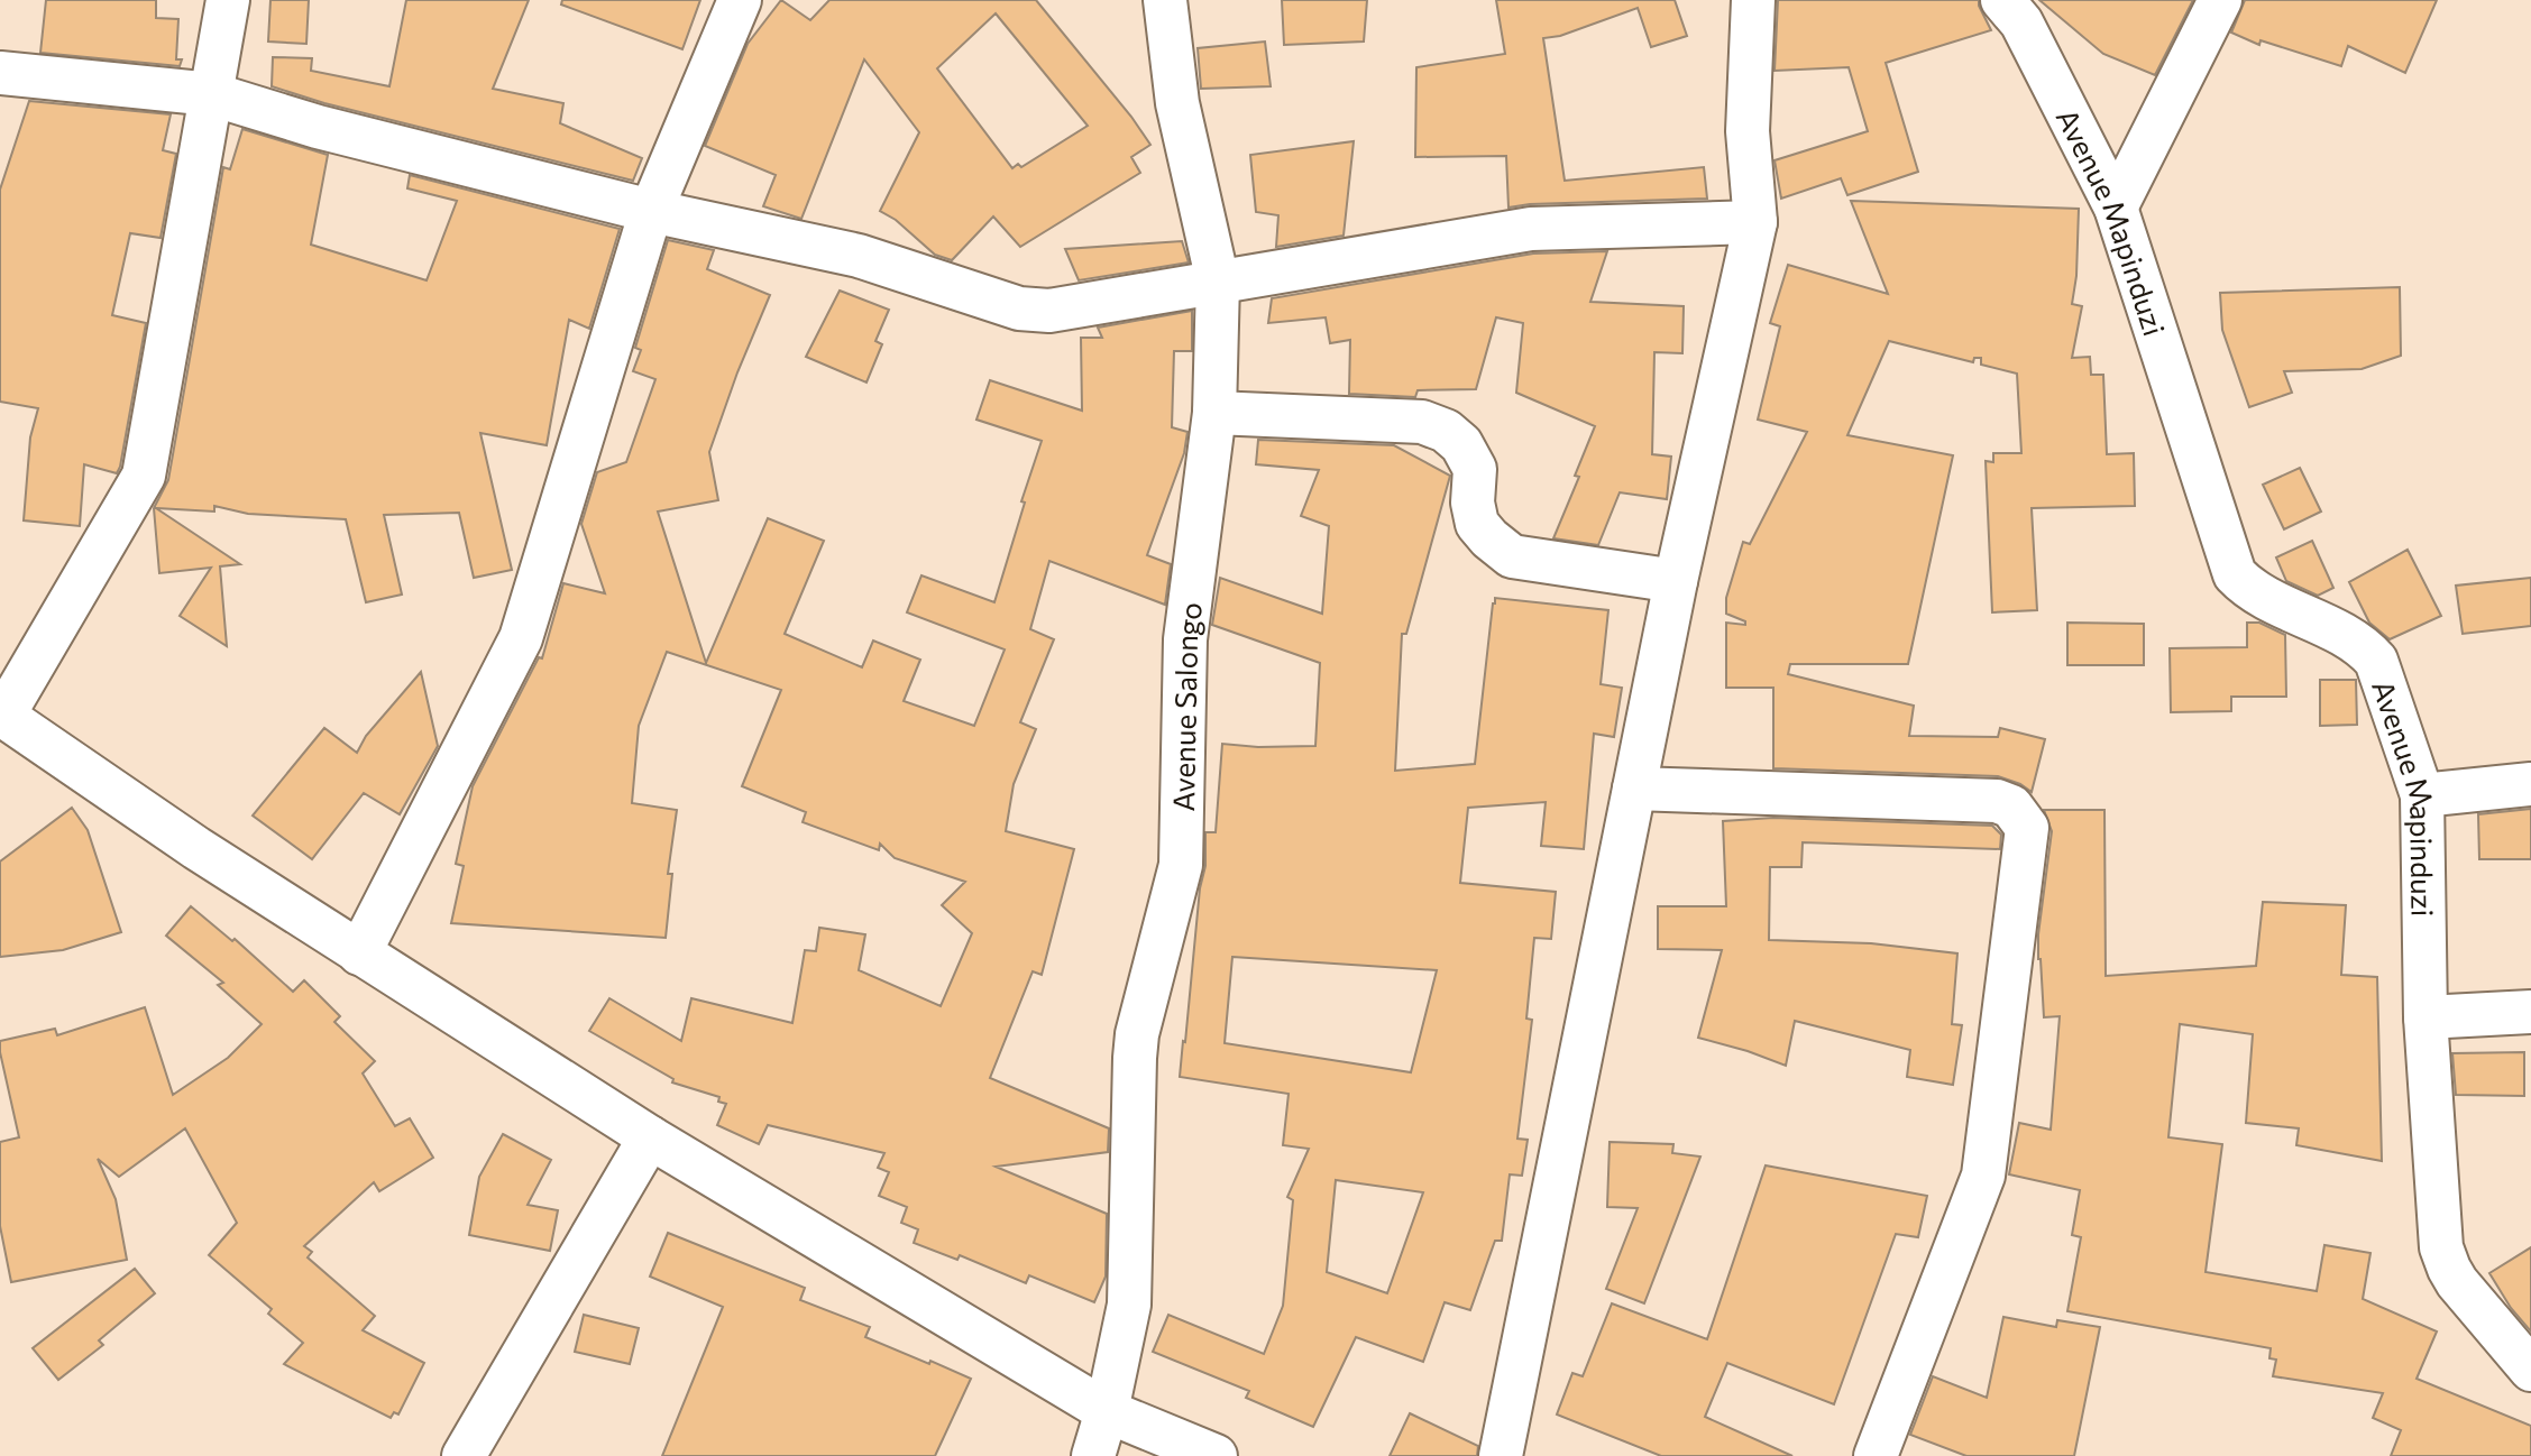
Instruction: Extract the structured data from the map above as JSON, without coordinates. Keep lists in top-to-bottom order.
{
  "streets": {
    "street": ["Avenue Mapinduzi", "Avenue Salongo"]
  }
}
